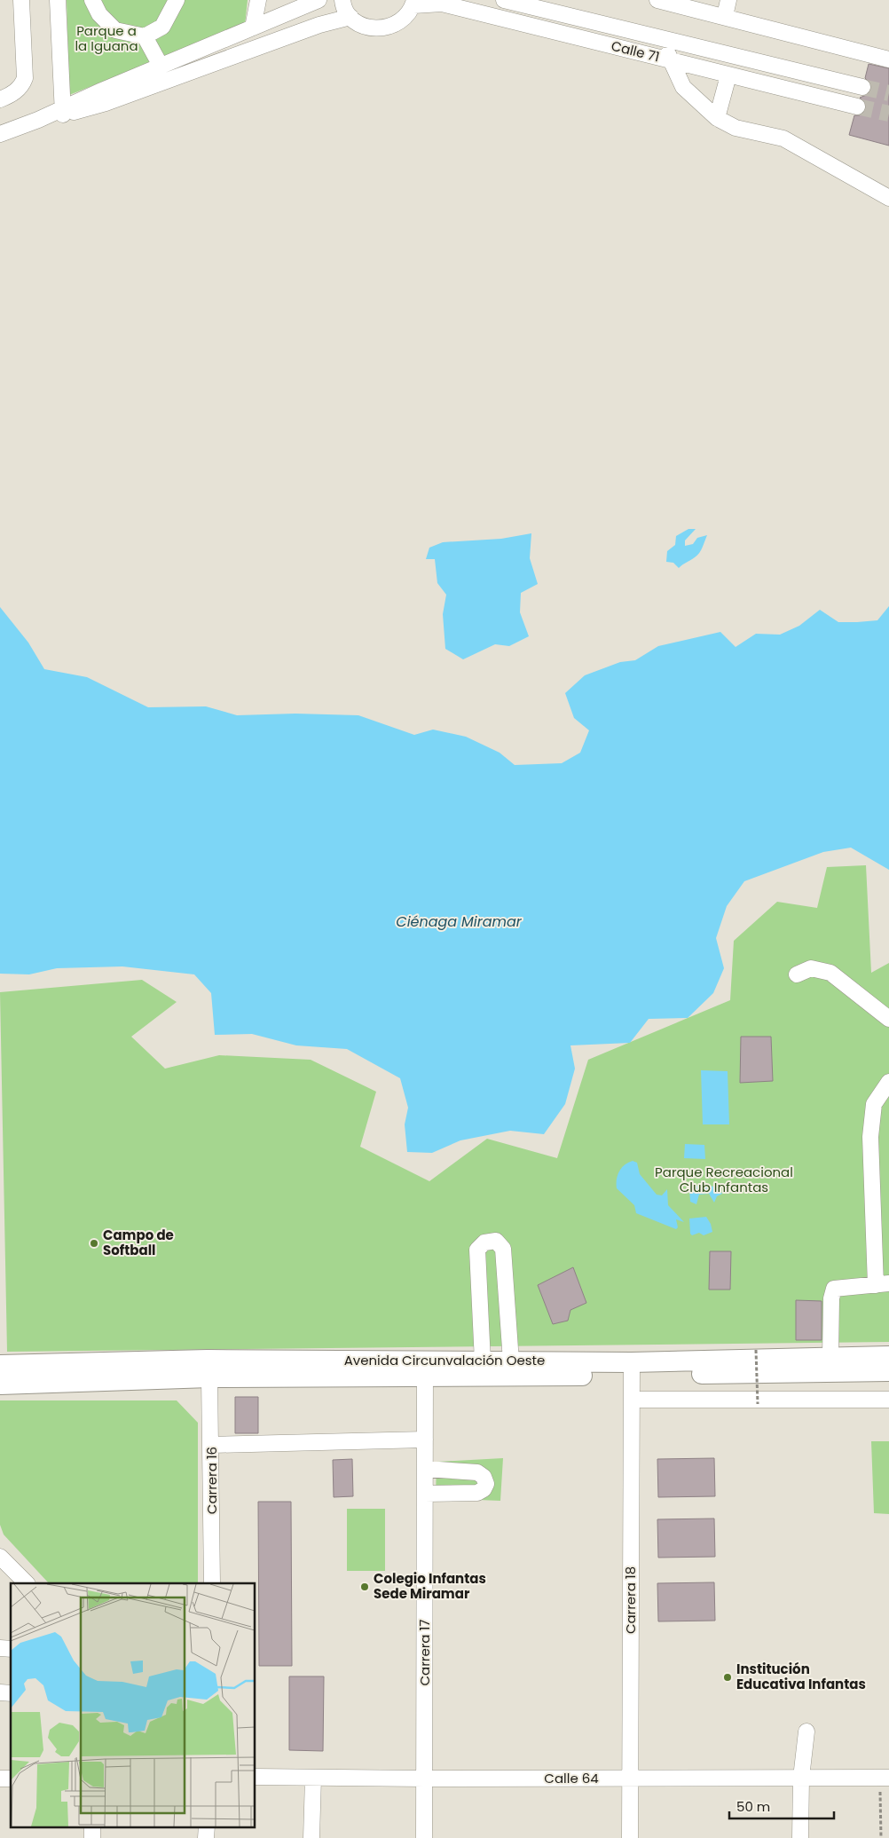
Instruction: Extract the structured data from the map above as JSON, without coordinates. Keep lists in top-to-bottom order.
{
  "streets": {
    "main road": ["Avenida Circunvalación Oeste"],
    "street": [
      "Calle 71",
      "Carrera 16",
      "Carrera 18",
      "Carrera 17",
      "Calle 64"
    ]
  },
  "crossings": [
    ["Avenida Circunvalación Oeste", "Carrera 16"],
    ["Avenida Circunvalación Oeste", "Carrera 18"],
    ["Avenida Circunvalación Oeste", "Carrera 17"],
    ["Carrera 18", "Calle 64"],
    ["Carrera 17", "Calle 64"]
  ],
  "water": ["Ciénaga Miramar"],
  "parks": ["Parque a la Iguana", "Parque Recreacional Club Infantas"],
  "places": ["Campo de Softball", "Colegio Infantas Sede Miramar", "Institución Educativa Infantas"],
  "scale_bar": "50 m"
}
